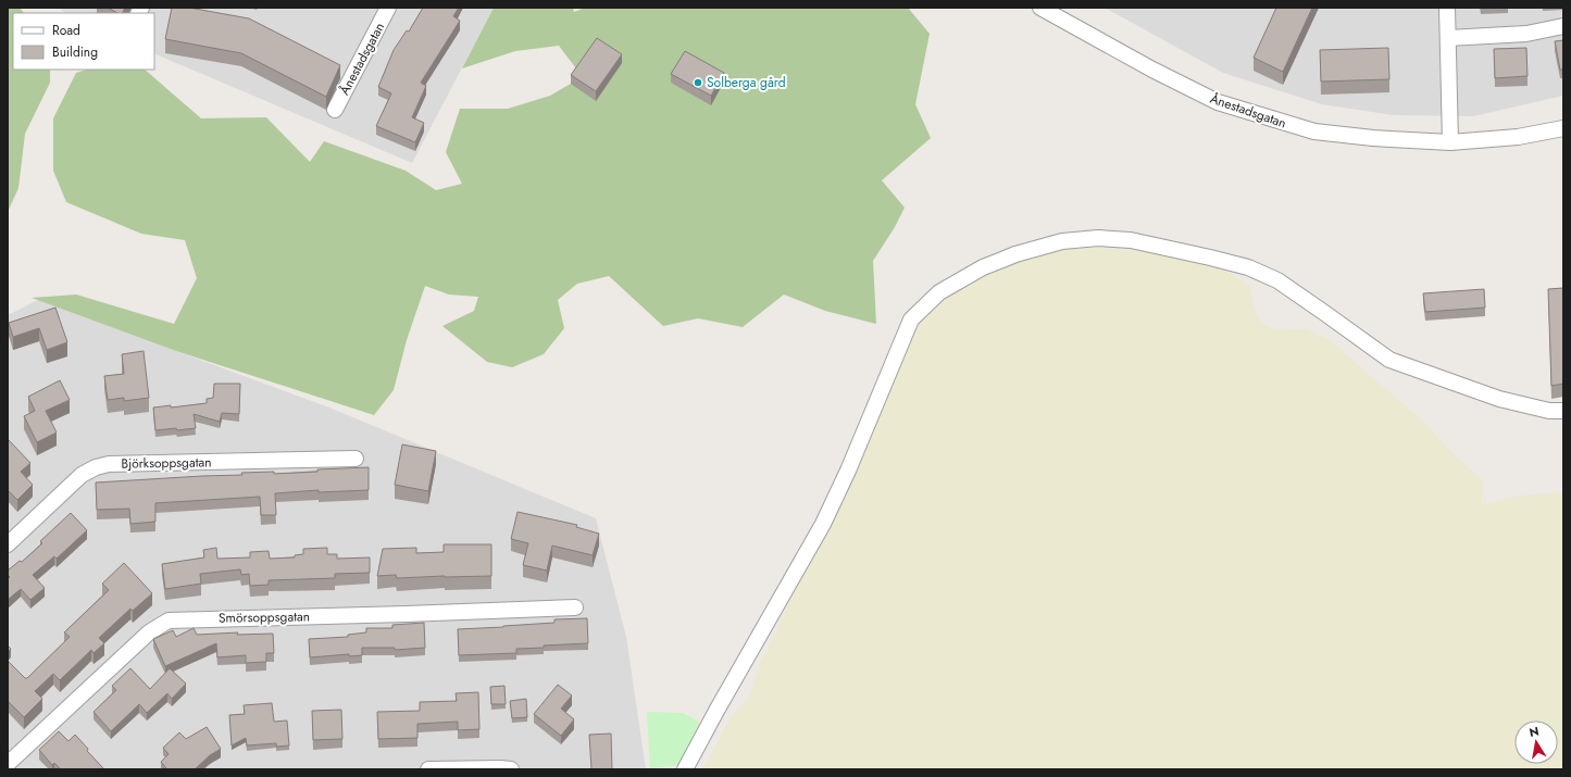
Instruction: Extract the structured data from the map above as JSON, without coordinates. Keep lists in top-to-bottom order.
{
  "streets": {
    "street": ["Ånestadsgatan", "Björksoppsgatan", "Smörsoppsgatan"]
  },
  "places": ["Solberga gård"],
  "legend": ["Road", "Building"],
  "north": "top"
}
